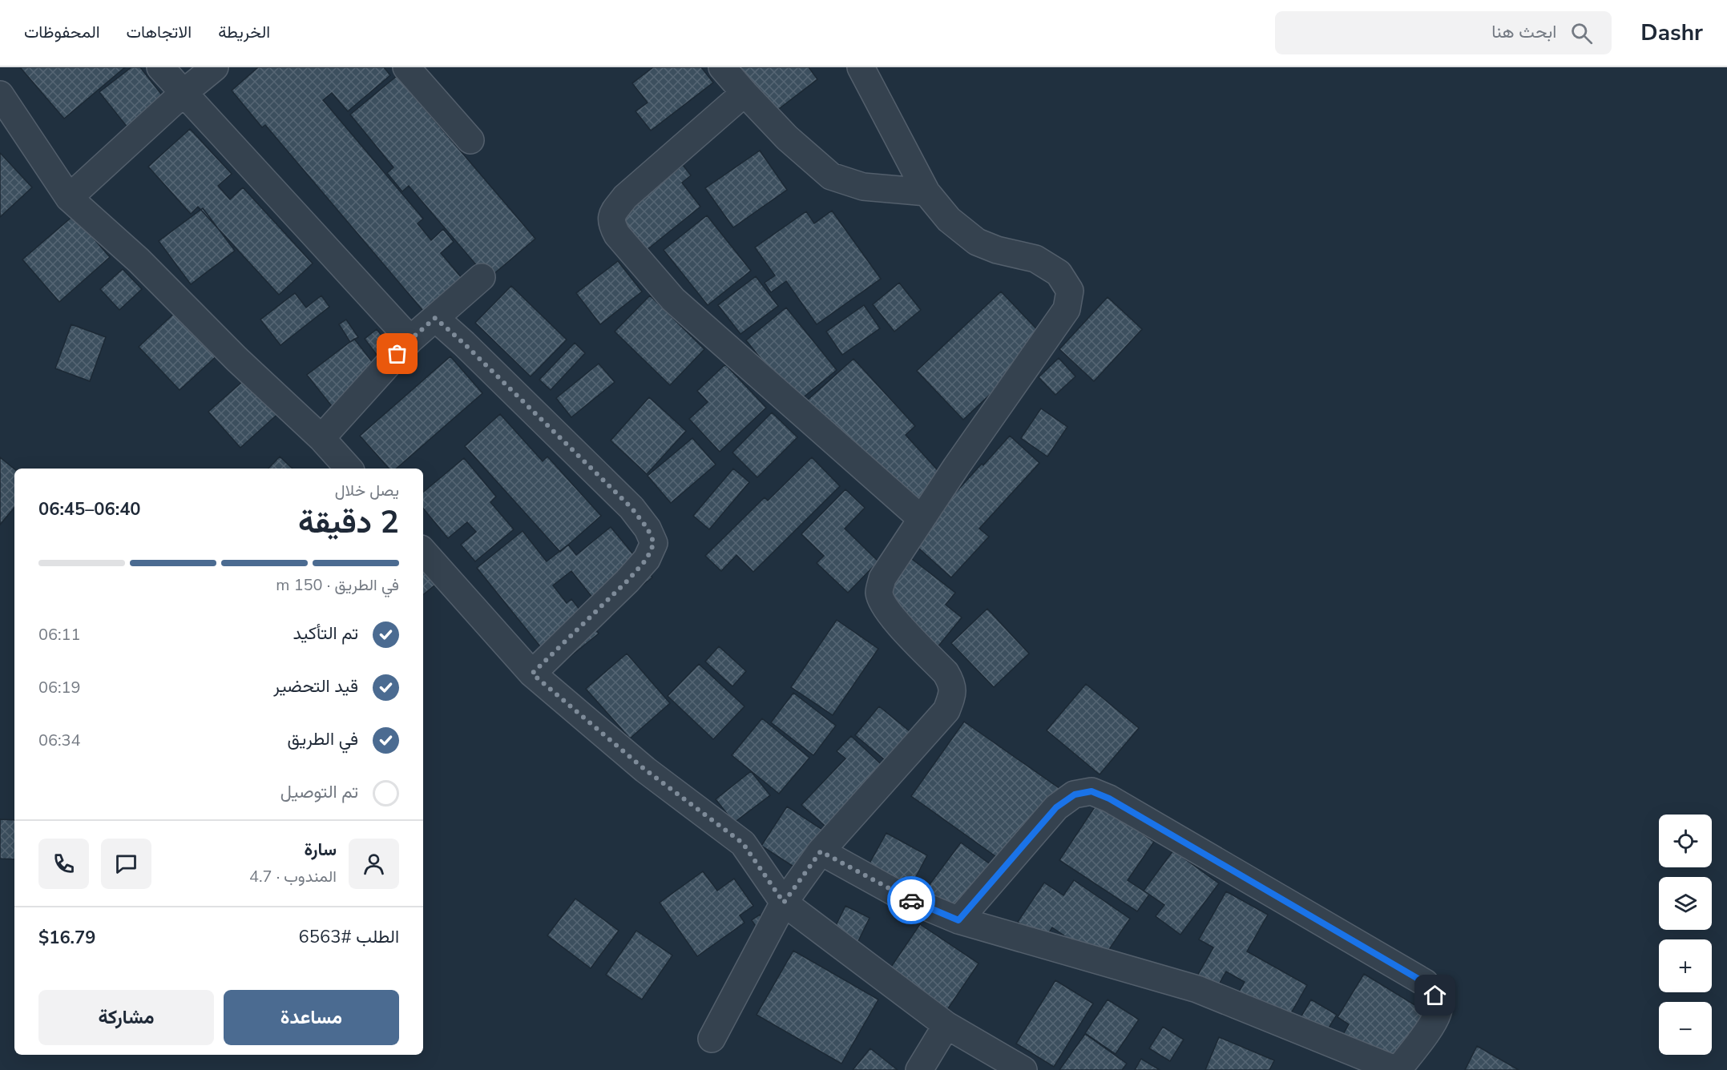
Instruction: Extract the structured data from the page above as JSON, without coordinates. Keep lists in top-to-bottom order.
{
  "page": {
    "header": "Dashr",
    "search": "ابحث هنا",
    "nav": ["الخريطة", "الاتجاهات", "المحفوظات"],
    "heading": ["2 دقيقة", "يصل خلال", "06:40–06:45"],
    "panel": [
      "سارة",
      "المندوب · 4.7",
      "الطلب #6563",
      "$16.79"
    ],
    "bar": "في الطريق · 150 m",
    "list": [
      ["تم التأكيد", "06:11"],
      ["قيد التحضير", "06:19"],
      ["في الطريق", "06:34"],
      "تم التوصيل"
    ],
    "map_buttons": ["+", "−"],
    "buttons": ["مساعدة", "مشاركة"]
  }
}
